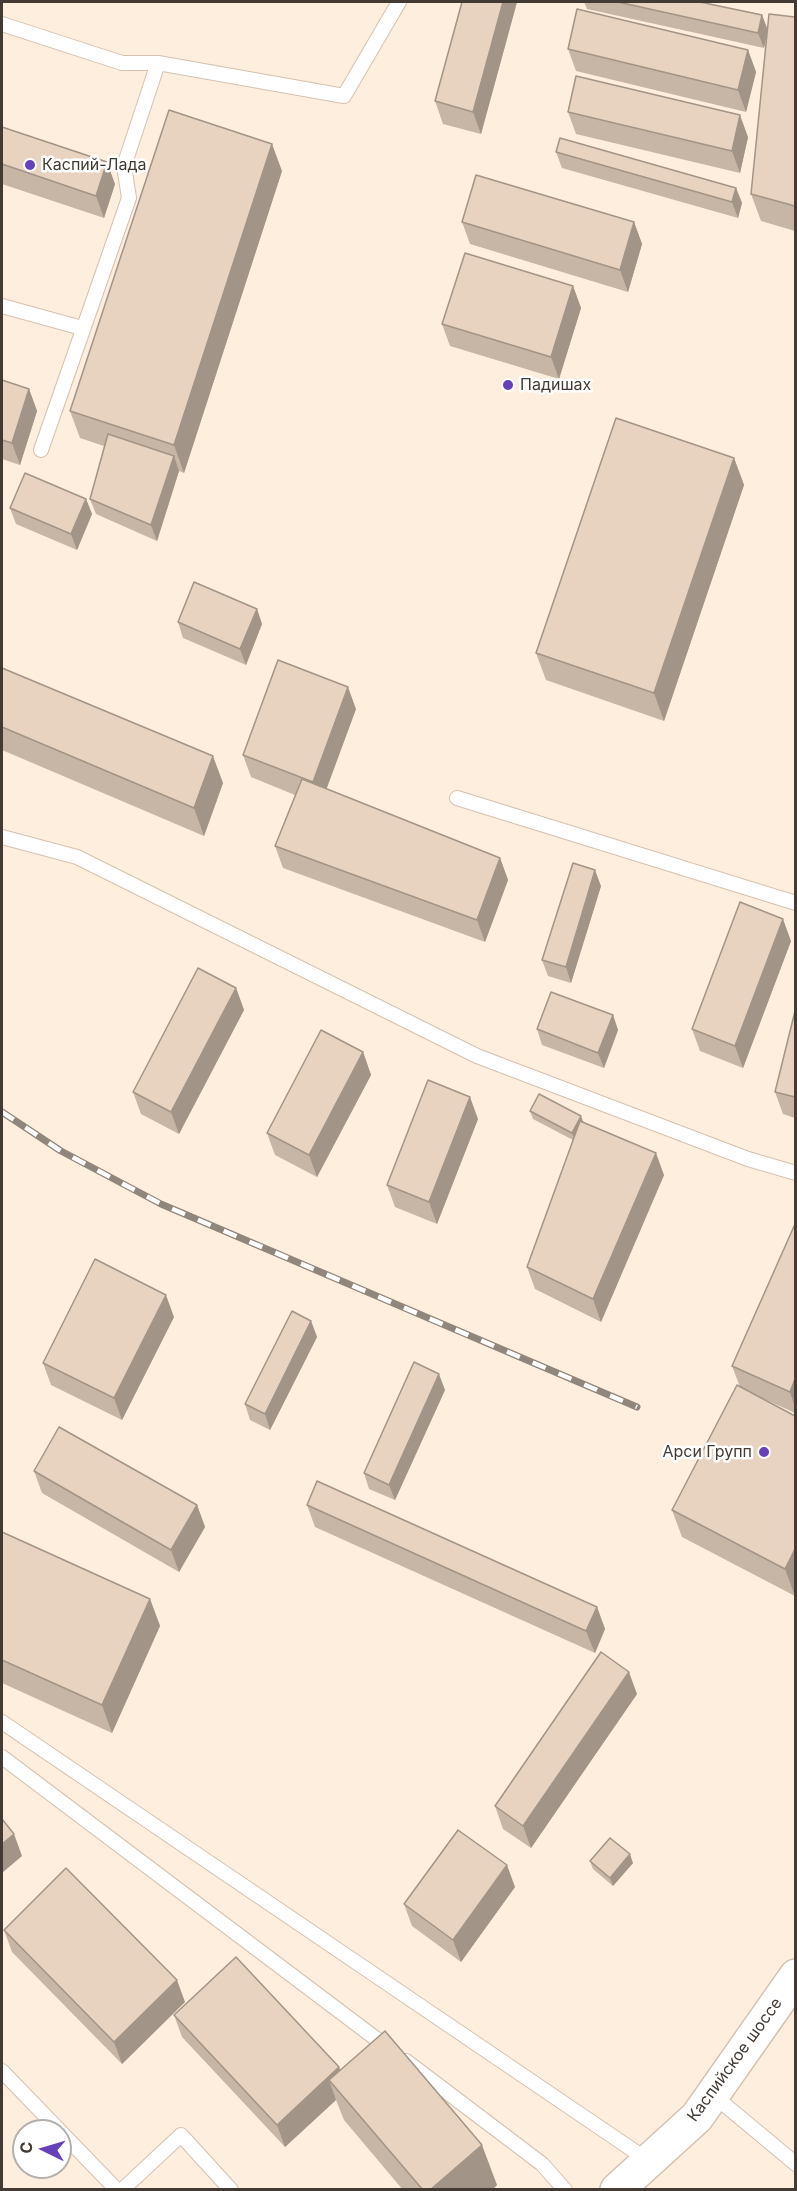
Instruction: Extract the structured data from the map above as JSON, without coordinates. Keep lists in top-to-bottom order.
{
  "streets": {
    "main road": ["Каспийское шоссе"]
  },
  "places": ["Каспий-Лада", "Падишах", "Арси Групп"],
  "north": "left"
}
